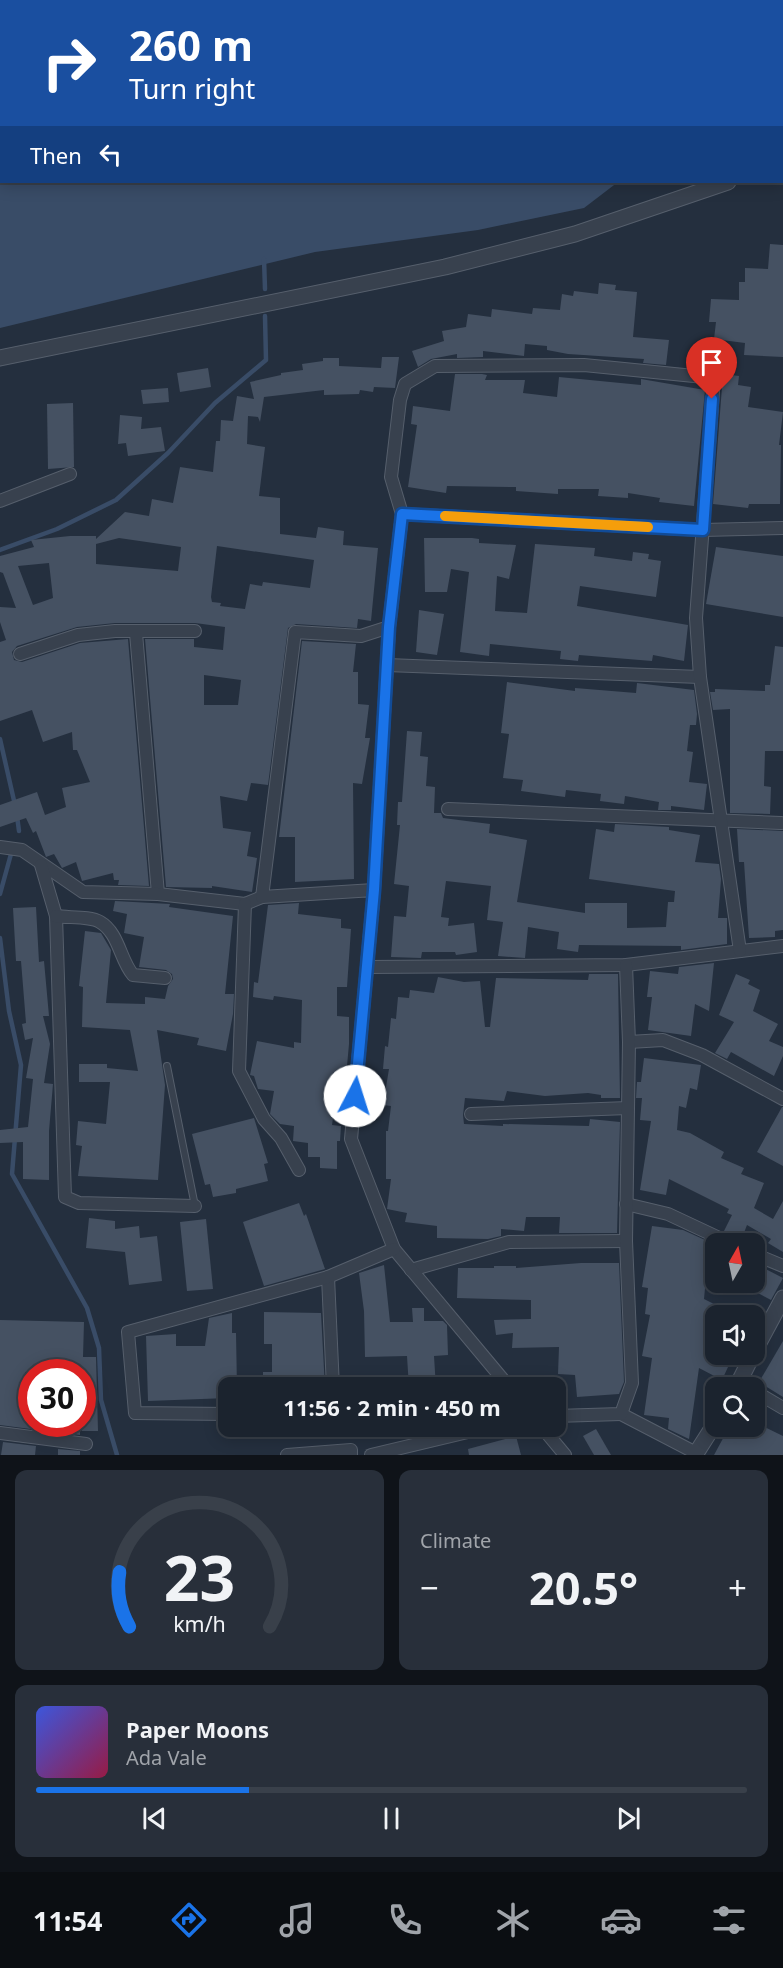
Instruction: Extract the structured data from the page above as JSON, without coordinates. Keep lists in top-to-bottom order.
{
  "north": "top",
  "page": {
    "turn": ["260 m", "Turn right"],
    "then": "Then",
    "limit": "30",
    "trip": "11:56 · 2 min · 450 m",
    "tile": "Climate",
    "heat": ["−", "20.5°", "+"],
    "song": ["Paper Moons", "Ada Vale"],
    "tabs": "11:54",
    "gauge": ["23", "km/h"]
  }
}
